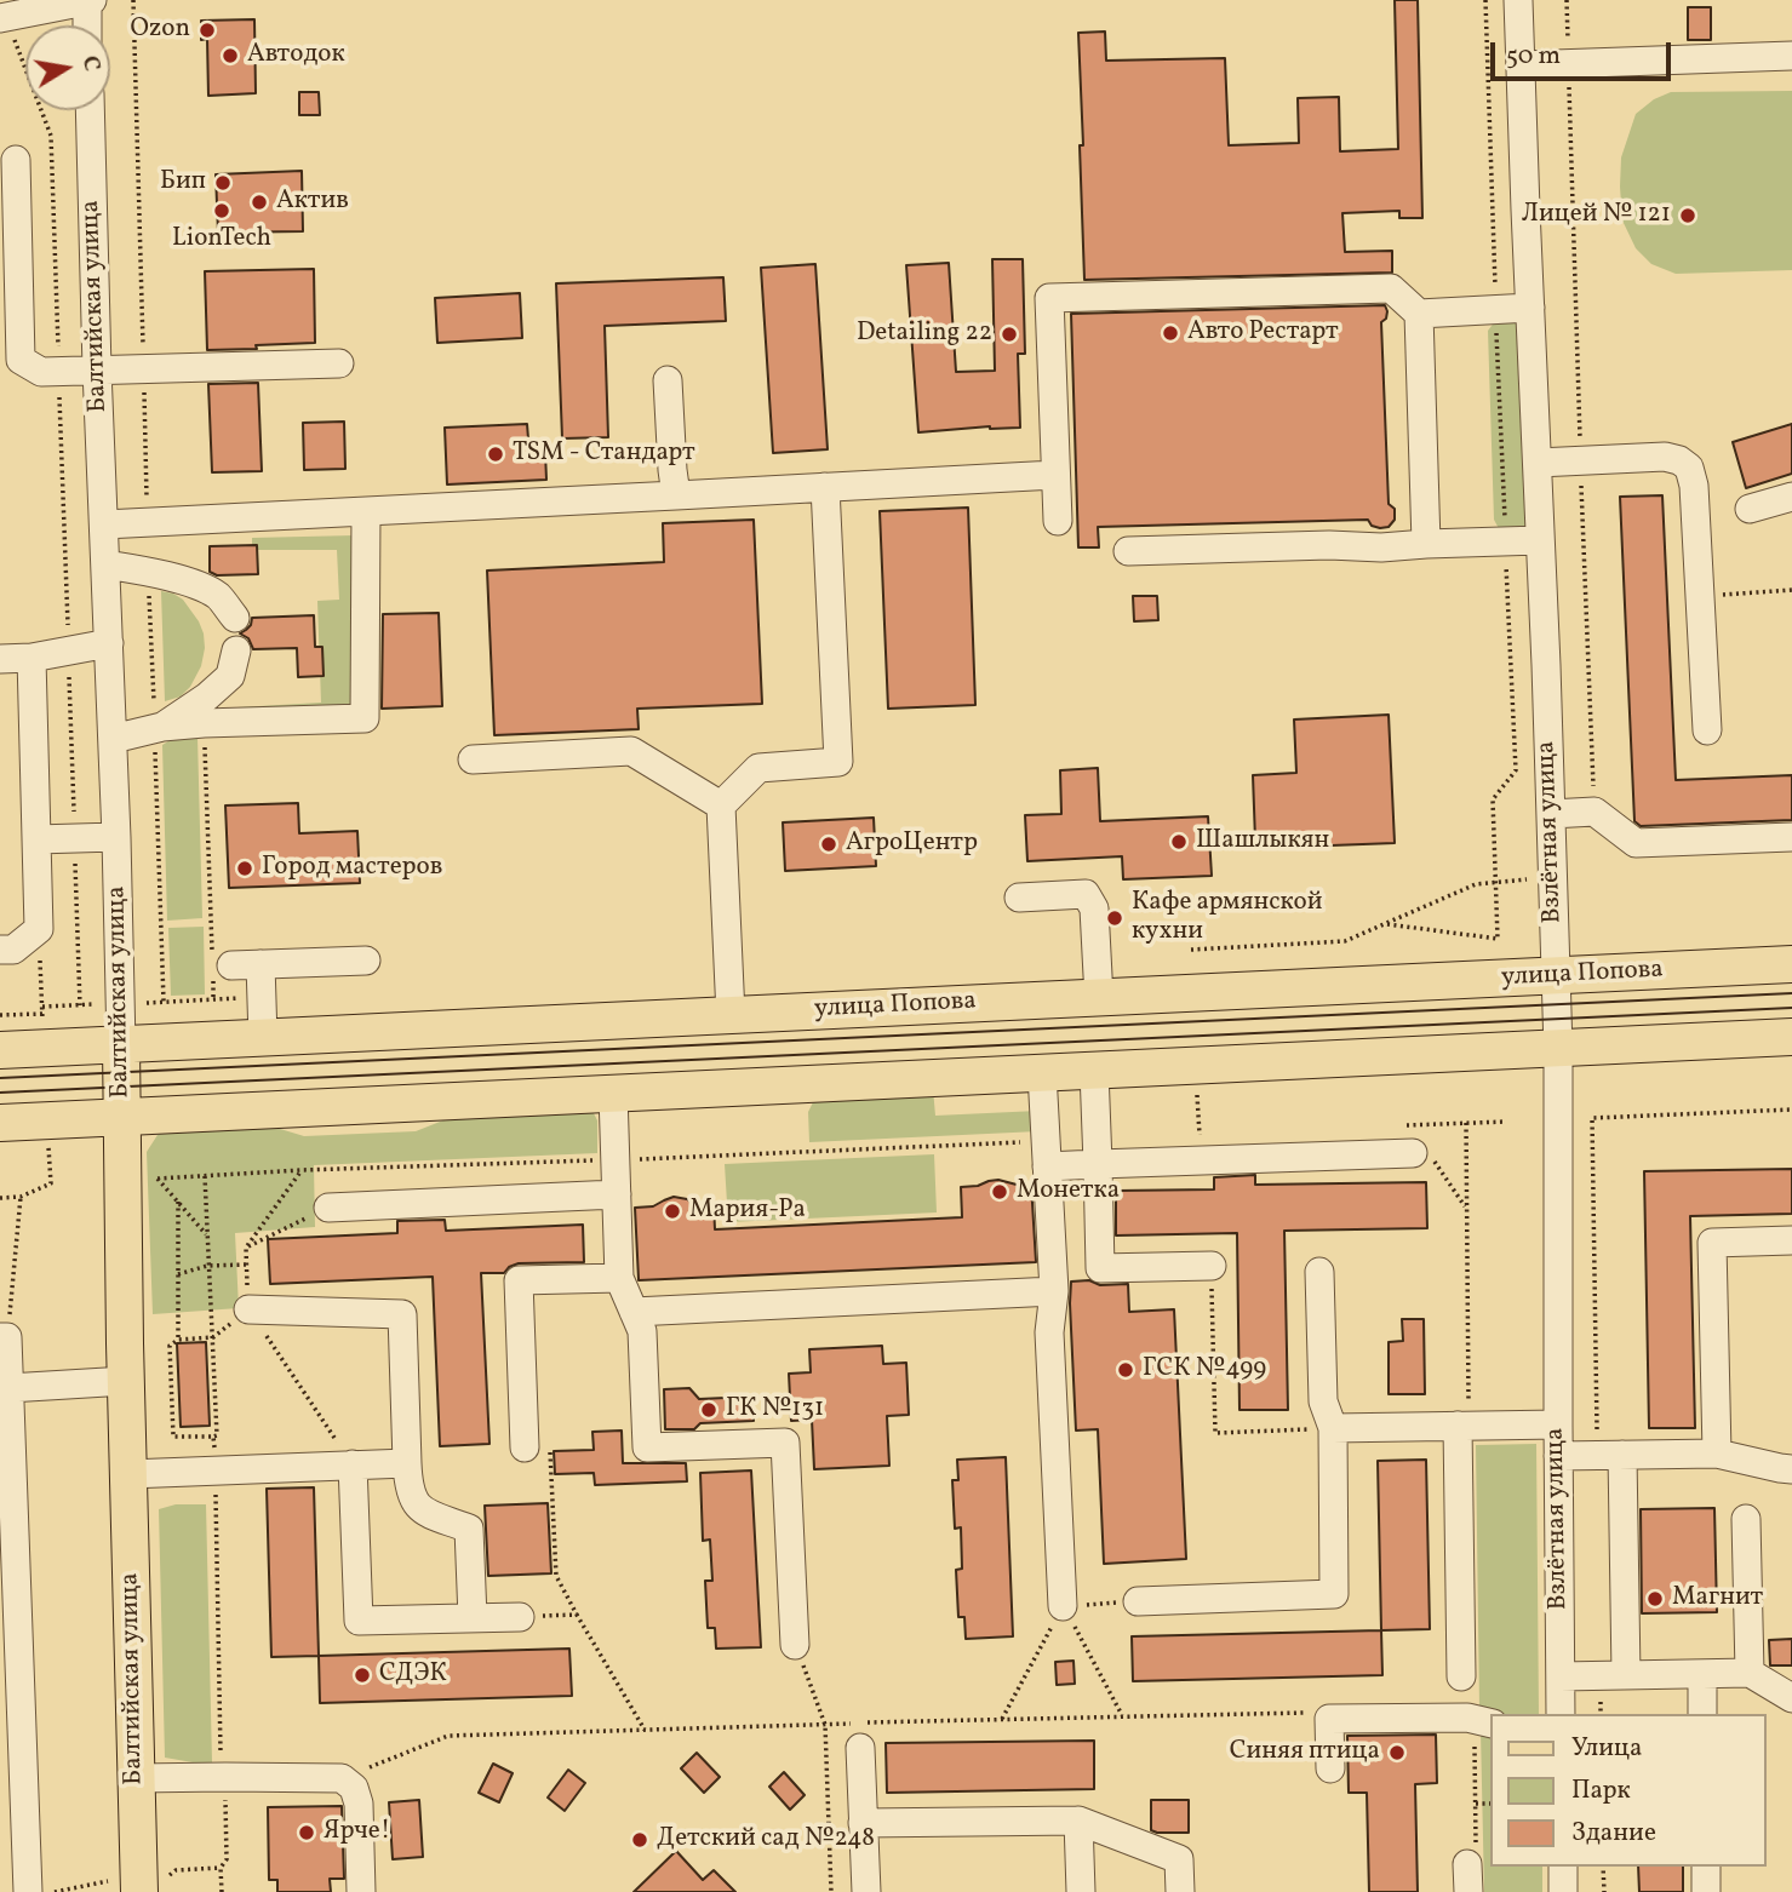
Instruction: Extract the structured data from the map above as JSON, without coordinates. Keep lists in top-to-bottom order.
{
  "streets": {
    "main road": ["Балтийская улица", "улица Попова"],
    "street": ["Взлётная улица"]
  },
  "crossings": [
    ["Балтийская улица", "улица Попова"],
    ["Взлётная улица", "улица Попова"]
  ],
  "places": [
    "Ozon",
    "Автодок",
    "Бип",
    "Актив",
    "LionTech",
    "Лицей № 121",
    "Авто Рестарт",
    "Detailing 22",
    "TSM - Стандарт",
    "Шашлыкян",
    "АгроЦентр",
    "Город мастеров",
    "Кафе армянской кухни",
    "Монетка",
    "Мария-Ра",
    "ГСК №499",
    "ГК №131",
    "Магнит",
    "СДЭК",
    "Синяя птица",
    "Ярче!",
    "Детский сад №248"
  ],
  "legend": ["Улица", "Парк", "Здание"],
  "scale_bar": "50 m",
  "north": "right"
}
